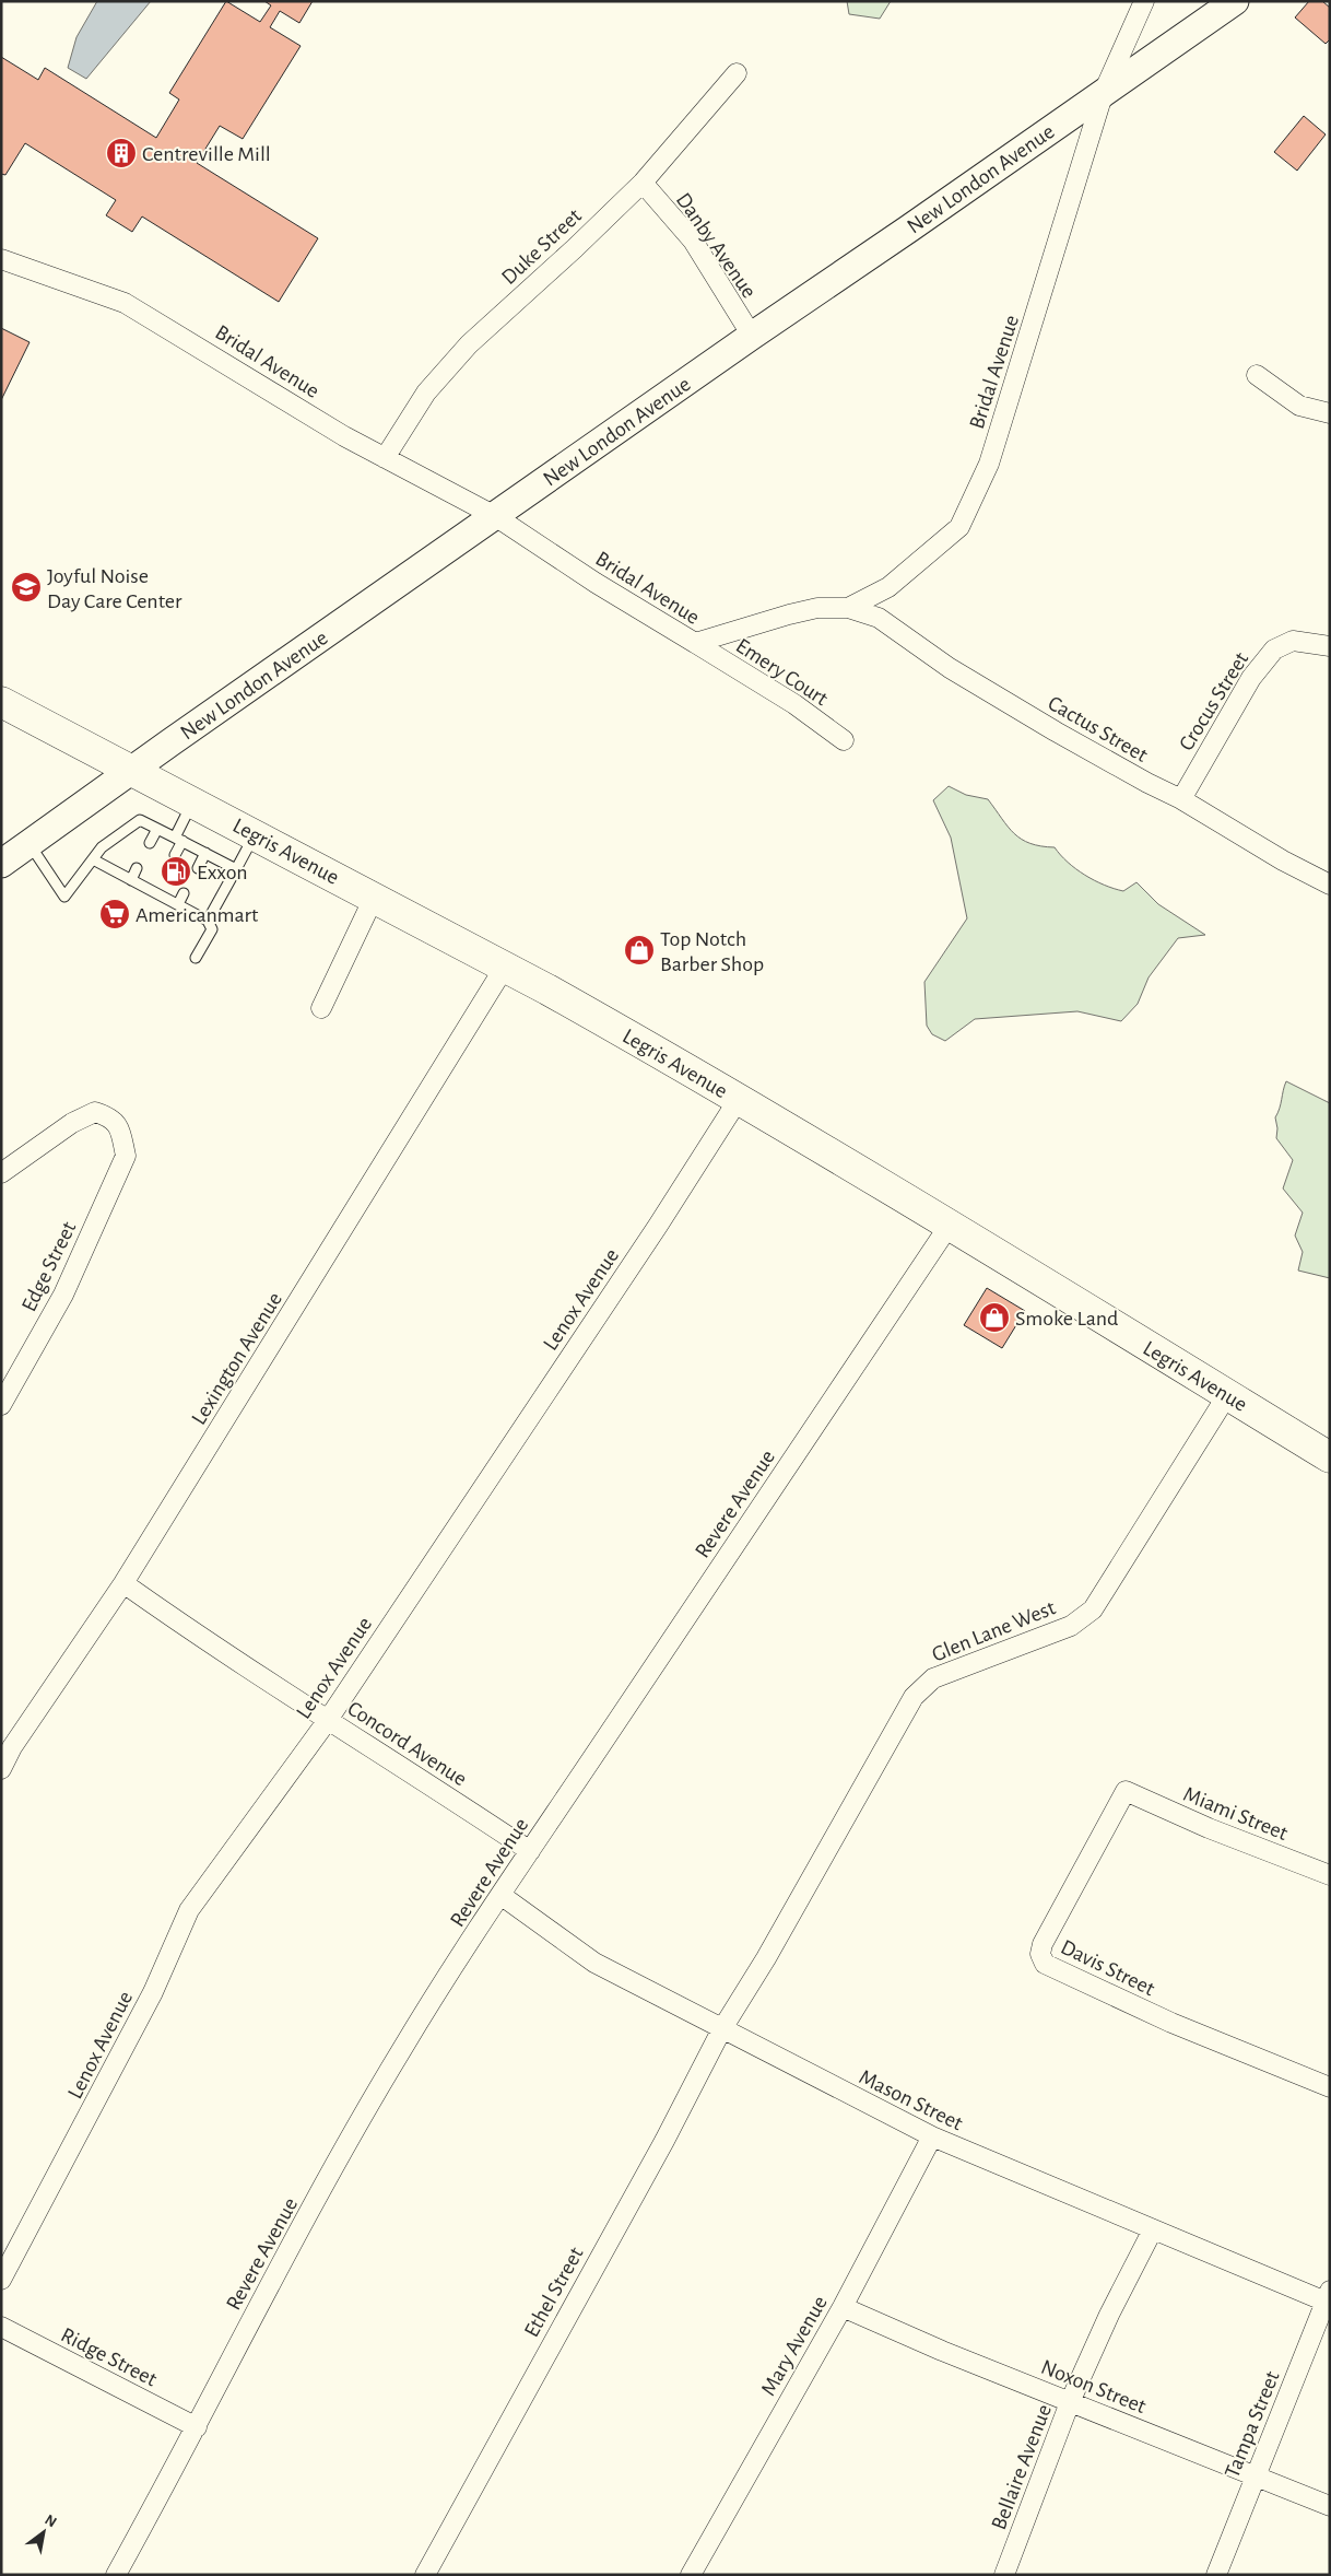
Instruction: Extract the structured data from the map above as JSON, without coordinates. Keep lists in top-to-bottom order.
{
  "streets": {
    "main road": ["New London Avenue", "Legris Avenue"],
    "street": [
      "Danby Avenue",
      "Duke Street",
      "Bridal Avenue",
      "Emery Court",
      "Crocus Street",
      "Cactus Street",
      "Edge Street",
      "Lenox Avenue",
      "Lexington Avenue",
      "Revere Avenue",
      "Glen Lane West",
      "Concord Avenue",
      "Miami Street",
      "Davis Street",
      "Mason Street",
      "Ethel Street",
      "Mary Avenue",
      "Ridge Street",
      "Noxon Street",
      "Tampa Street",
      "Bellaire Avenue"
    ]
  },
  "crossings": [
    ["New London Avenue", "Danby Avenue"],
    ["New London Avenue", "Bridal Avenue"],
    ["New London Avenue", "Legris Avenue"],
    ["Danby Avenue", "Duke Street"],
    ["Duke Street", "Bridal Avenue"],
    ["Bridal Avenue", "Emery Court"],
    ["Bridal Avenue", "Cactus Street"],
    ["Crocus Street", "Cactus Street"],
    ["Legris Avenue", "Lenox Avenue"],
    ["Legris Avenue", "Lexington Avenue"],
    ["Legris Avenue", "Revere Avenue"],
    ["Legris Avenue", "Glen Lane West"],
    ["Lenox Avenue", "Concord Avenue"],
    ["Lexington Avenue", "Concord Avenue"],
    ["Revere Avenue", "Concord Avenue"],
    ["Revere Avenue", "Mason Street"],
    ["Revere Avenue", "Ridge Street"],
    ["Glen Lane West", "Mason Street"],
    ["Glen Lane West", "Ethel Street"],
    ["Miami Street", "Davis Street"],
    ["Mason Street", "Ethel Street"],
    ["Mason Street", "Mary Avenue"],
    ["Mason Street", "Tampa Street"],
    ["Mason Street", "Bellaire Avenue"],
    ["Mary Avenue", "Noxon Street"],
    ["Noxon Street", "Tampa Street"],
    ["Noxon Street", "Bellaire Avenue"]
  ],
  "places": {
    "building": ["Centreville Mill"],
    "school or university": ["Joyful Noise Day Care Center"],
    "fuel station": ["Exxon"],
    "supermarket": ["Americanmart"],
    "shop": ["Top Notch Barber Shop", "Smoke Land"]
  },
  "north": "top right"
}
